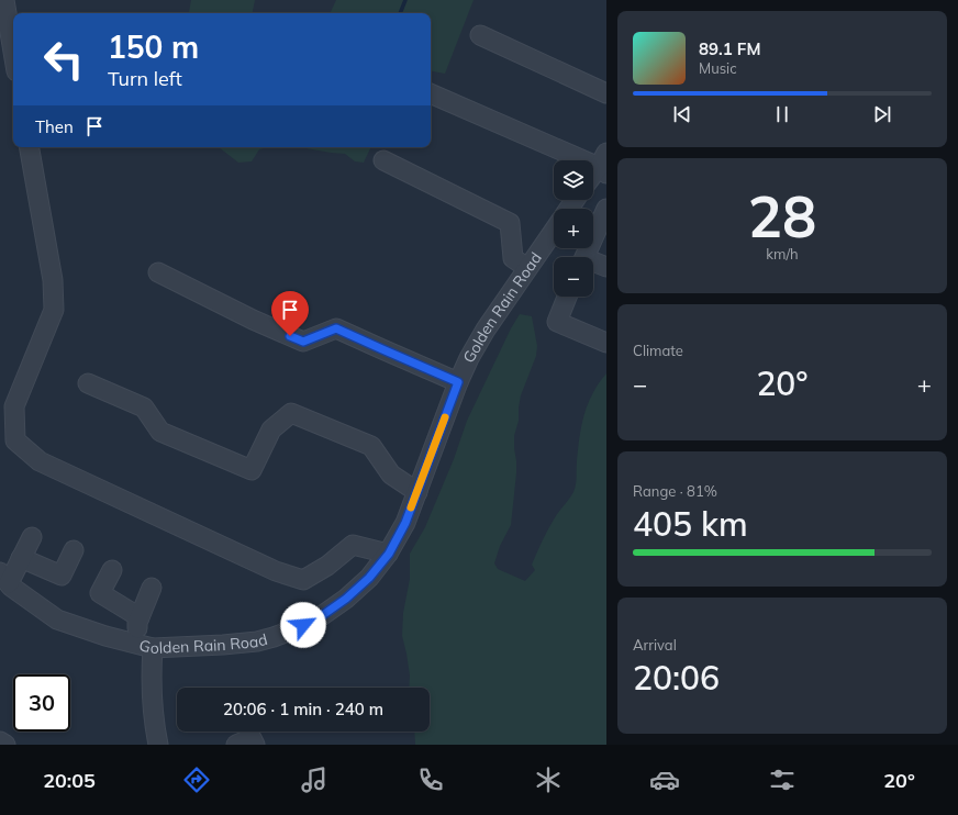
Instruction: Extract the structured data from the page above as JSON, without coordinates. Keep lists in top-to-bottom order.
{
  "streets": {
    "street": ["Golden Rain Road"]
  },
  "page": {
    "turn": ["150 m", "Turn left"],
    "song": ["89.1 FM", "Music"],
    "then": "Then",
    "tile": [
      ["28", "km/h"],
      "Climate",
      ["Range · 81%", "405 km"],
      ["Arrival", "20:06"]
    ],
    "map_buttons": ["+", "−"],
    "heat": ["−", "20°", "+"],
    "limit": "30",
    "trip": "20:06 · 1 min · 240 m",
    "tabs": ["20:05", "20°"]
  }
}
